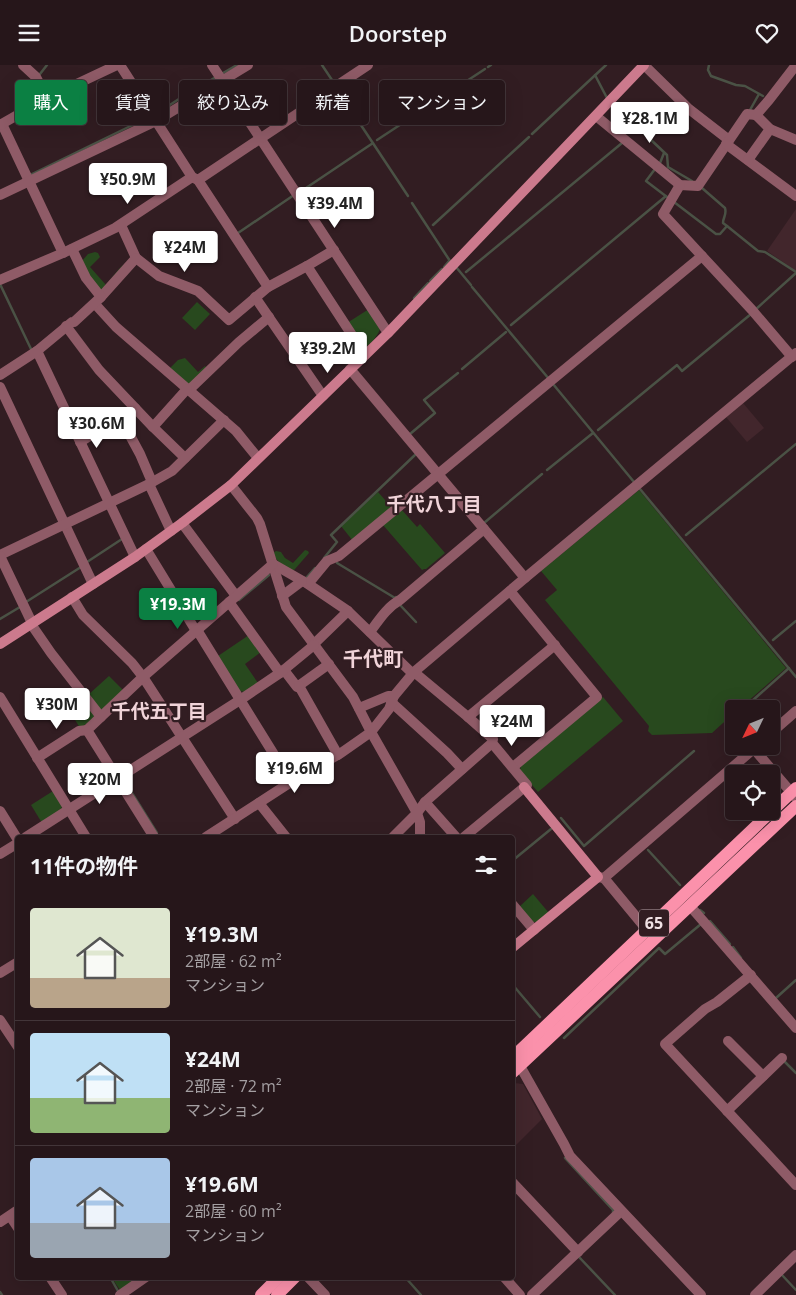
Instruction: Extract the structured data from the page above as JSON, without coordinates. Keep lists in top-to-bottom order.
{
  "streets": {
    "main road": ["65"]
  },
  "districts": ["千代八丁目", "千代町", "千代五丁目"],
  "north": "bottom left",
  "page": {
    "header": "Doorstep",
    "chip": [
      "購入",
      "賃貸",
      "絞り込み",
      "新着",
      "マンション"
    ],
    "price": [
      "¥28.1M",
      "¥50.9M",
      "¥39.4M",
      "¥24M",
      "¥39.2M",
      "¥30.6M",
      "¥19.3M",
      "¥30M",
      "¥24M",
      "¥19.6M",
      "¥20M"
    ],
    "heading": "11件の物件",
    "list": [
      {
        "name": "¥19.3M",
        "note": "2部屋 · 62 m² · マンション"
      },
      {
        "name": "¥24M",
        "note": "2部屋 · 72 m² · マンション"
      },
      {
        "name": "¥19.6M",
        "note": "2部屋 · 60 m² · マンション"
      }
    ]
  }
}
